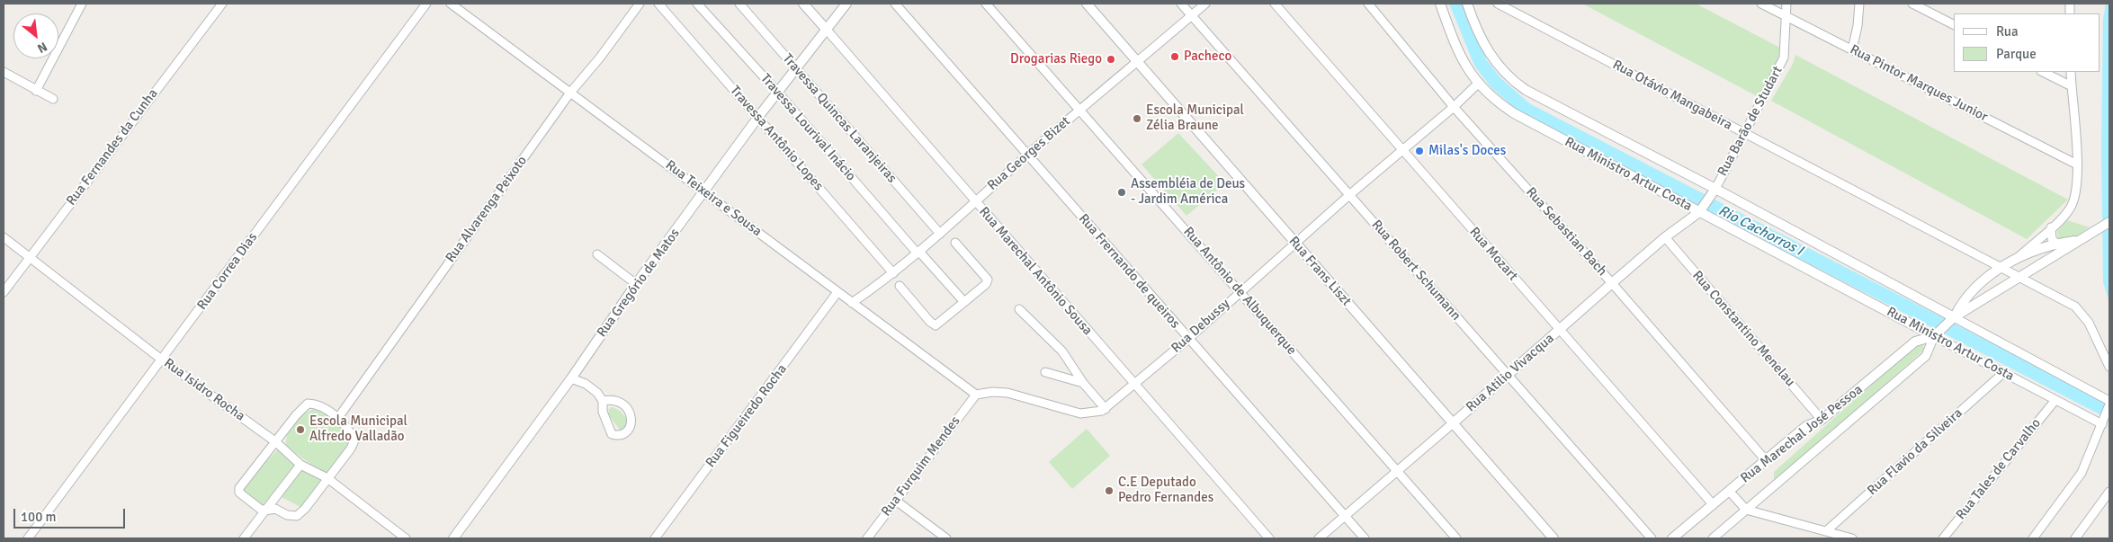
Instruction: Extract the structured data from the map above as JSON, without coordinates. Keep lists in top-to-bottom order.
{
  "streets": {
    "street": [
      "Rua Pintor Marques Junior",
      "Rua Otávio Mangabeira",
      "Travessa Quincas Laranjeiras",
      "Rua Barão de Studart",
      "Travessa Lourival Inácio",
      "Travessa Antônio Lopes",
      "Rua Fernandes da Cunha",
      "Rua Georges Bizet",
      "Rua Ministro Artur Costa",
      "Rua Teixeira e Sousa",
      "Rua Alvarenga Peixoto",
      "Rua Sebastian Bach",
      "Rua Mozart",
      "Rua Robert Schumann",
      "Rua Correa Dias",
      "Rua Marechal Antônio Sousa",
      "Rua Frernando de queiros",
      "Rua Frans Liszt",
      "Rua Gregório de Matos",
      "Rua Antônio de Albuquerque",
      "Rua Debussy",
      "Rua Constantino Menelau",
      "Rua Atilio Vivacqua",
      "Rua Isidro Rocha",
      "Rua Figueiredo Rocha",
      "Rua Marechal José Pessoa",
      "Rua Flavio da Silveira",
      "Rua Furquim Mendes",
      "Rua Tales de Carvalho"
    ]
  },
  "crossings": [
    ["Rua Pintor Marques Junior", "Rua Barão de Studart"],
    ["Rua Otávio Mangabeira", "Rua Barão de Studart"],
    ["Rua Otávio Mangabeira", "Rua Marechal José Pessoa"],
    ["Travessa Quincas Laranjeiras", "Rua Georges Bizet"],
    ["Travessa Quincas Laranjeiras", "Rua Gregório de Matos"],
    ["Rua Barão de Studart", "Rua Ministro Artur Costa"],
    ["Rua Barão de Studart", "Rua Atilio Vivacqua"],
    ["Travessa Lourival Inácio", "Rua Georges Bizet"],
    ["Travessa Lourival Inácio", "Rua Gregório de Matos"],
    ["Travessa Antônio Lopes", "Rua Georges Bizet"],
    ["Travessa Antônio Lopes", "Rua Gregório de Matos"],
    ["Rua Fernandes da Cunha", "Rua Isidro Rocha"],
    ["Rua Georges Bizet", "Rua Teixeira e Sousa"],
    ["Rua Georges Bizet", "Rua Robert Schumann"],
    ["Rua Georges Bizet", "Rua Marechal Antônio Sousa"],
    ["Rua Georges Bizet", "Rua Frernando de queiros"],
    ["Rua Georges Bizet", "Rua Frans Liszt"],
    ["Rua Georges Bizet", "Rua Antônio de Albuquerque"],
    ["Rua Ministro Artur Costa", "Rua Debussy"],
    ["Rua Ministro Artur Costa", "Rua Atilio Vivacqua"],
    ["Rua Ministro Artur Costa", "Rua Marechal José Pessoa"],
    ["Rua Ministro Artur Costa", "Rua Flavio da Silveira"],
    ["Rua Ministro Artur Costa", "Rua Tales de Carvalho"],
    ["Rua Teixeira e Sousa", "Rua Alvarenga Peixoto"],
    ["Rua Teixeira e Sousa", "Rua Gregório de Matos"],
    ["Rua Teixeira e Sousa", "Rua Debussy"],
    ["Rua Teixeira e Sousa", "Rua Figueiredo Rocha"],
    ["Rua Teixeira e Sousa", "Rua Furquim Mendes"],
    ["Rua Alvarenga Peixoto", "Rua Isidro Rocha"],
    ["Rua Sebastian Bach", "Rua Debussy"],
    ["Rua Sebastian Bach", "Rua Atilio Vivacqua"],
    ["Rua Sebastian Bach", "Rua Marechal José Pessoa"],
    ["Rua Mozart", "Rua Debussy"],
    ["Rua Mozart", "Rua Atilio Vivacqua"],
    ["Rua Mozart", "Rua Marechal José Pessoa"],
    ["Rua Robert Schumann", "Rua Debussy"],
    ["Rua Robert Schumann", "Rua Atilio Vivacqua"],
    ["Rua Correa Dias", "Rua Isidro Rocha"],
    ["Rua Marechal Antônio Sousa", "Rua Gregório de Matos"],
    ["Rua Marechal Antônio Sousa", "Rua Debussy"],
    ["Rua Frernando de queiros", "Rua Debussy"],
    ["Rua Frernando de queiros", "Rua Atilio Vivacqua"],
    ["Rua Frans Liszt", "Rua Debussy"],
    ["Rua Frans Liszt", "Rua Atilio Vivacqua"],
    ["Rua Antônio de Albuquerque", "Rua Debussy"],
    ["Rua Antônio de Albuquerque", "Rua Atilio Vivacqua"],
    ["Rua Debussy", "Rua Furquim Mendes"],
    ["Rua Constantino Menelau", "Rua Atilio Vivacqua"],
    ["Rua Constantino Menelau", "Rua Marechal José Pessoa"]
  ],
  "water": ["Rio Cachorros I"],
  "places": [
    "Pacheco",
    "Drogarias Riego",
    "Escola Municipal Zélia Braune",
    "Milas's Doces",
    "Assembléia de Deus - Jardim América",
    "Escola Municipal Alfredo Valladão",
    "C.E Deputado Pedro Fernandes"
  ],
  "legend": ["Rua", "Parque"],
  "scale_bar": "100 m",
  "north": "bottom right"
}
